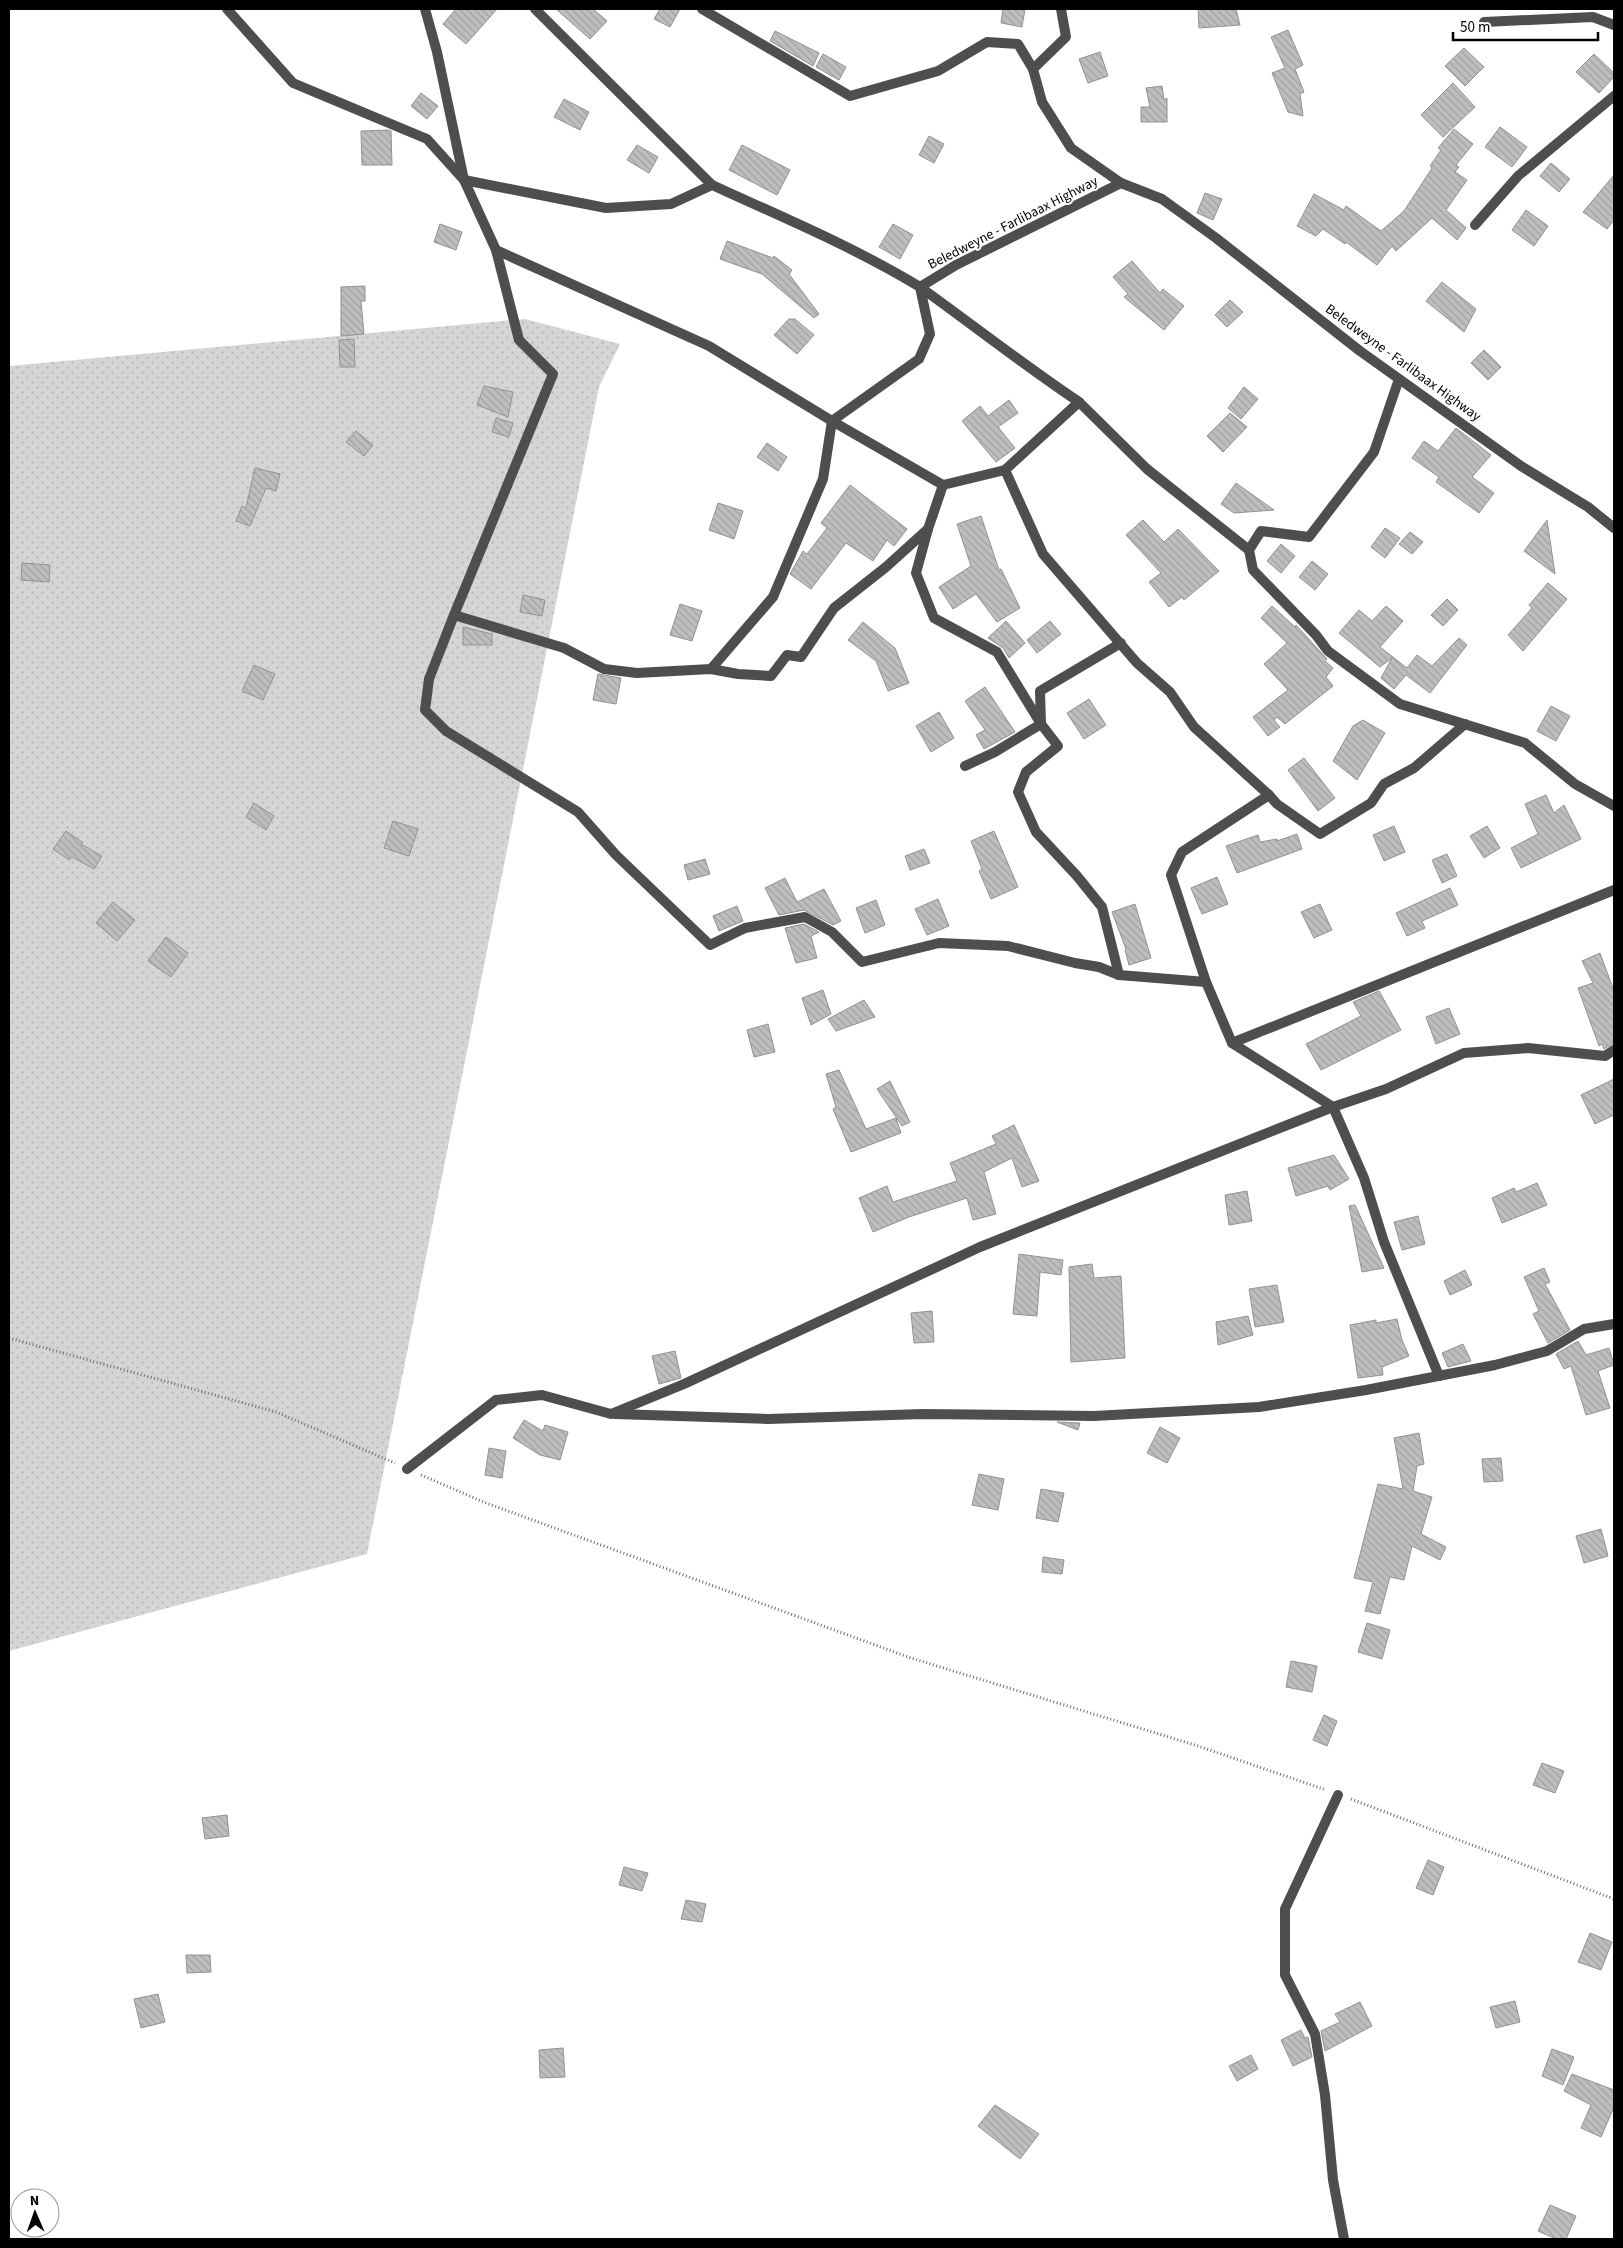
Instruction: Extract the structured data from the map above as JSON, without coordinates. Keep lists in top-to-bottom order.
{
  "streets": {
    "street": ["Beledweyne - Farlibaax Highway"]
  },
  "scale_bar": "50 m",
  "north": "top"
}
